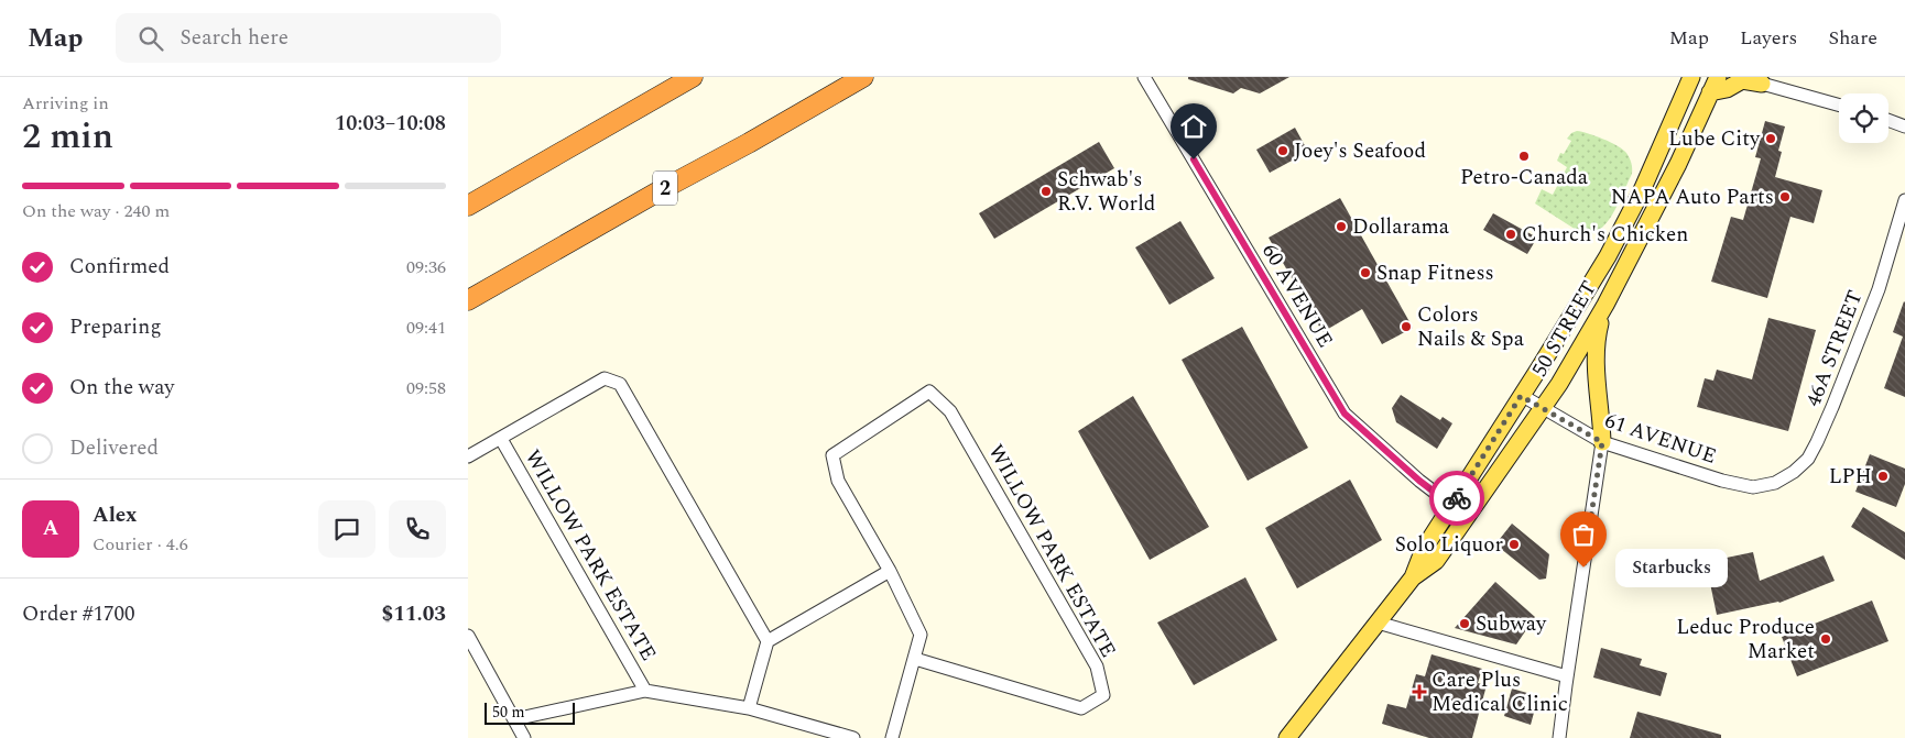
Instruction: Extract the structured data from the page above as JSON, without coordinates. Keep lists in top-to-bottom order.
{
  "streets": {
    "highway": ["2"],
    "main road": ["50 STREET"],
    "street": [
      "60 AVENUE",
      "46A STREET",
      "61 AVENUE",
      "WILLOW PARK ESTATE"
    ]
  },
  "crossings": [
    ["60 AVENUE", "50 STREET"],
    ["50 STREET", "61 AVENUE"],
    ["46A STREET", "61 AVENUE"]
  ],
  "places": {
    "other": [
      "Lube City",
      "Joey's Seafood",
      "Petro-Canada",
      "Schwab's R.V. World",
      "NAPA Auto Parts",
      "Dollarama",
      "Church's Chicken",
      "Snap Fitness",
      "Colors Nails & Spa",
      "LPH",
      "Solo Liquor",
      "Starbucks",
      "Subway",
      "Leduc Produce Market"
    ],
    "health": ["Care Plus Medical Clinic"]
  },
  "scale_bar": "50 m",
  "page": {
    "header": "Map",
    "search": "Search here",
    "nav": ["Map", "Layers", "Share"],
    "heading": ["2 min", "Arriving in", "10:03–10:08"],
    "panel": [
      "Alex",
      "Courier · 4.6",
      "Order #1700",
      "$11.03"
    ],
    "bar": "On the way · 240 m",
    "list": [
      ["Confirmed", "09:36"],
      ["Preparing", "09:41"],
      ["On the way", "09:58"],
      "Delivered"
    ],
    "round": "A",
    "bubble": "Starbucks",
    "scale": "50 m"
  }
}
